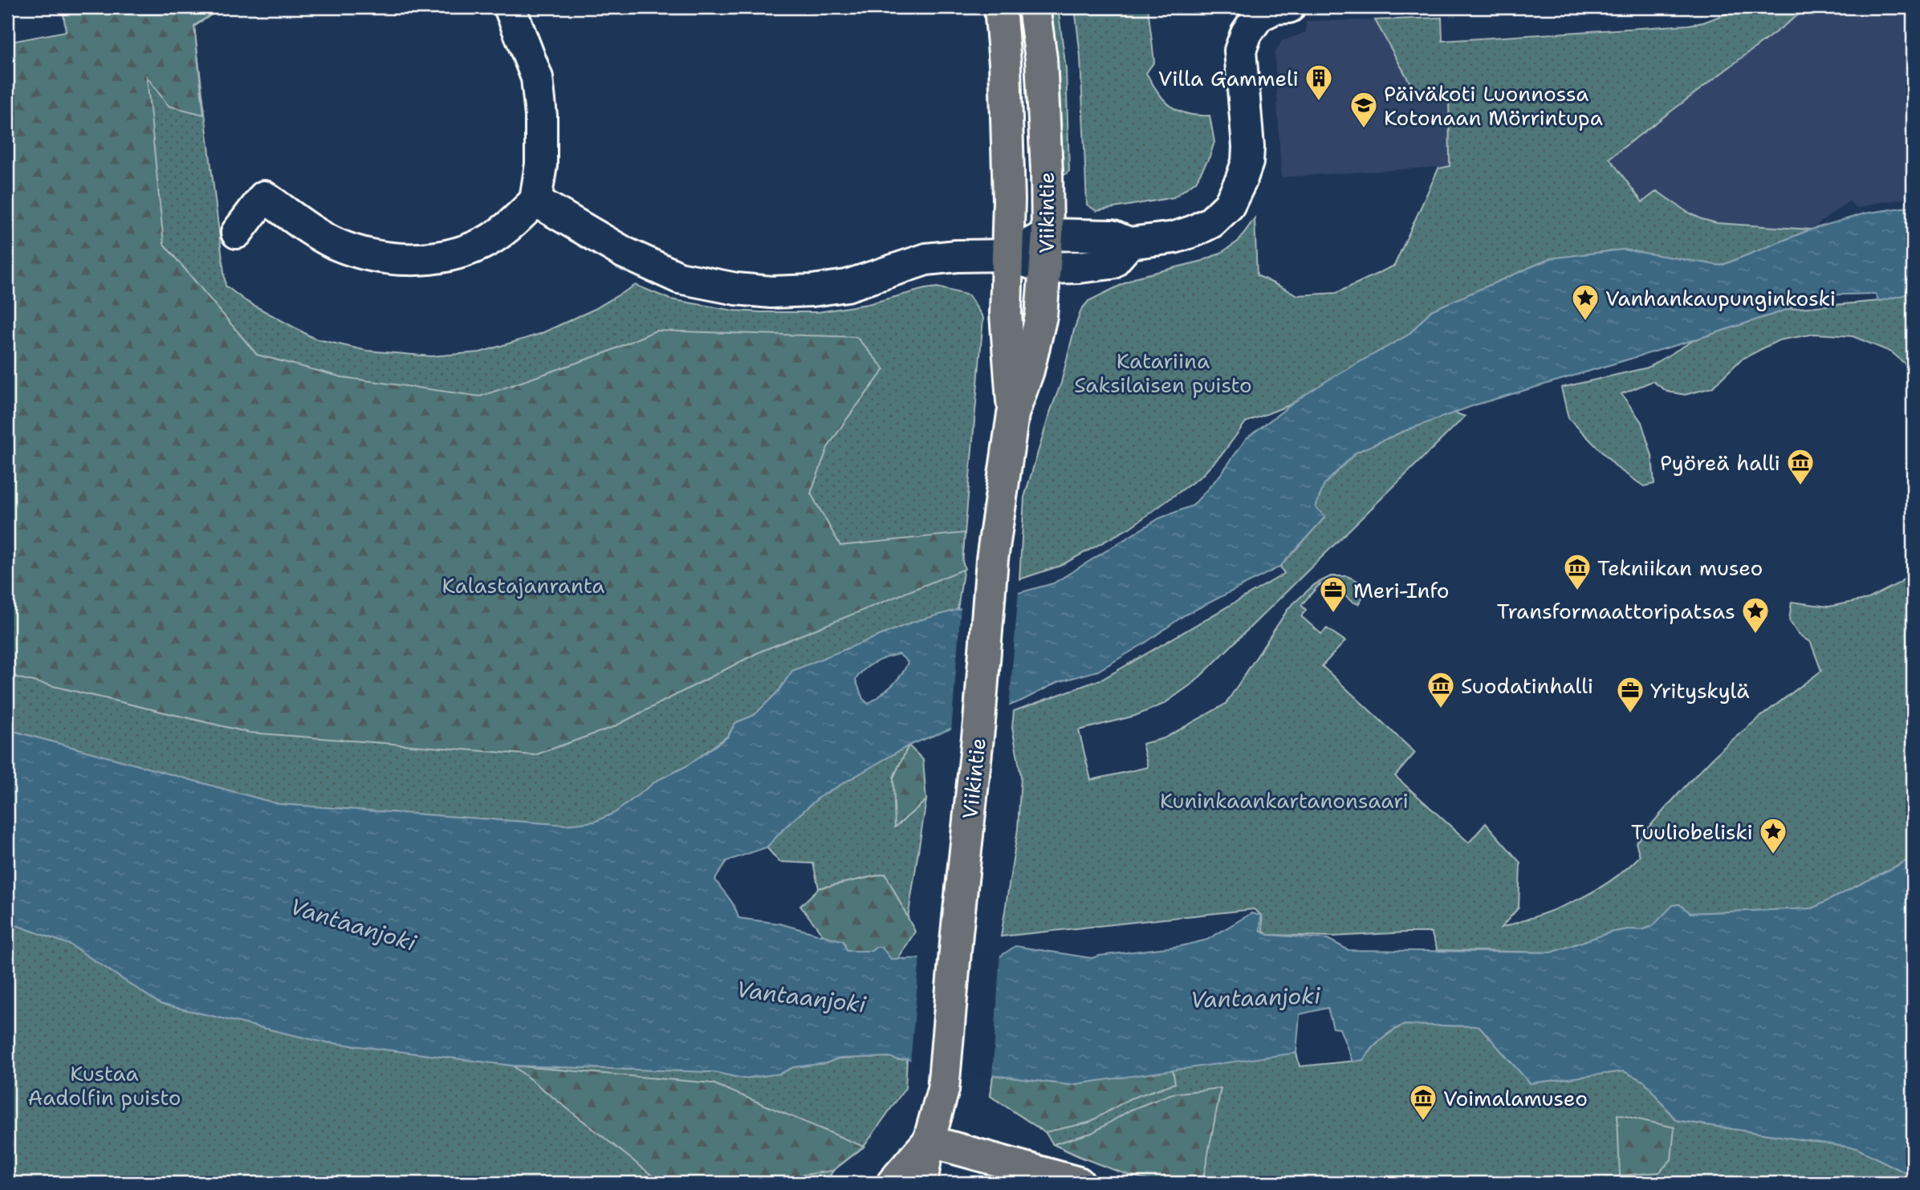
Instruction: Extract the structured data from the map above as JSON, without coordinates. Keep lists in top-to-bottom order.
{
  "streets": {
    "main road": ["Viikintie"]
  },
  "water": ["Vantaanjoki"],
  "parks": [
    "Katariina Saksilaisen puisto",
    "Kalastajanranta",
    "Kuninkaankartanonsaari",
    "Kustaa Aadolfin puisto"
  ],
  "places": {
    "building": ["Villa Gammeli"],
    "school or university": ["Päiväkoti Luonnossa Kotonaan Mörrintupa"],
    "place": ["Vanhankaupunginkoski", "Transformaattoripatsas", "Tuuliobeliski"],
    "museum": [
      "Pyöreä halli",
      "Tekniikan museo",
      "Suodatinhalli",
      "Voimalamuseo"
    ],
    "office": ["Meri-Info", "Yrityskylä"]
  }
}
